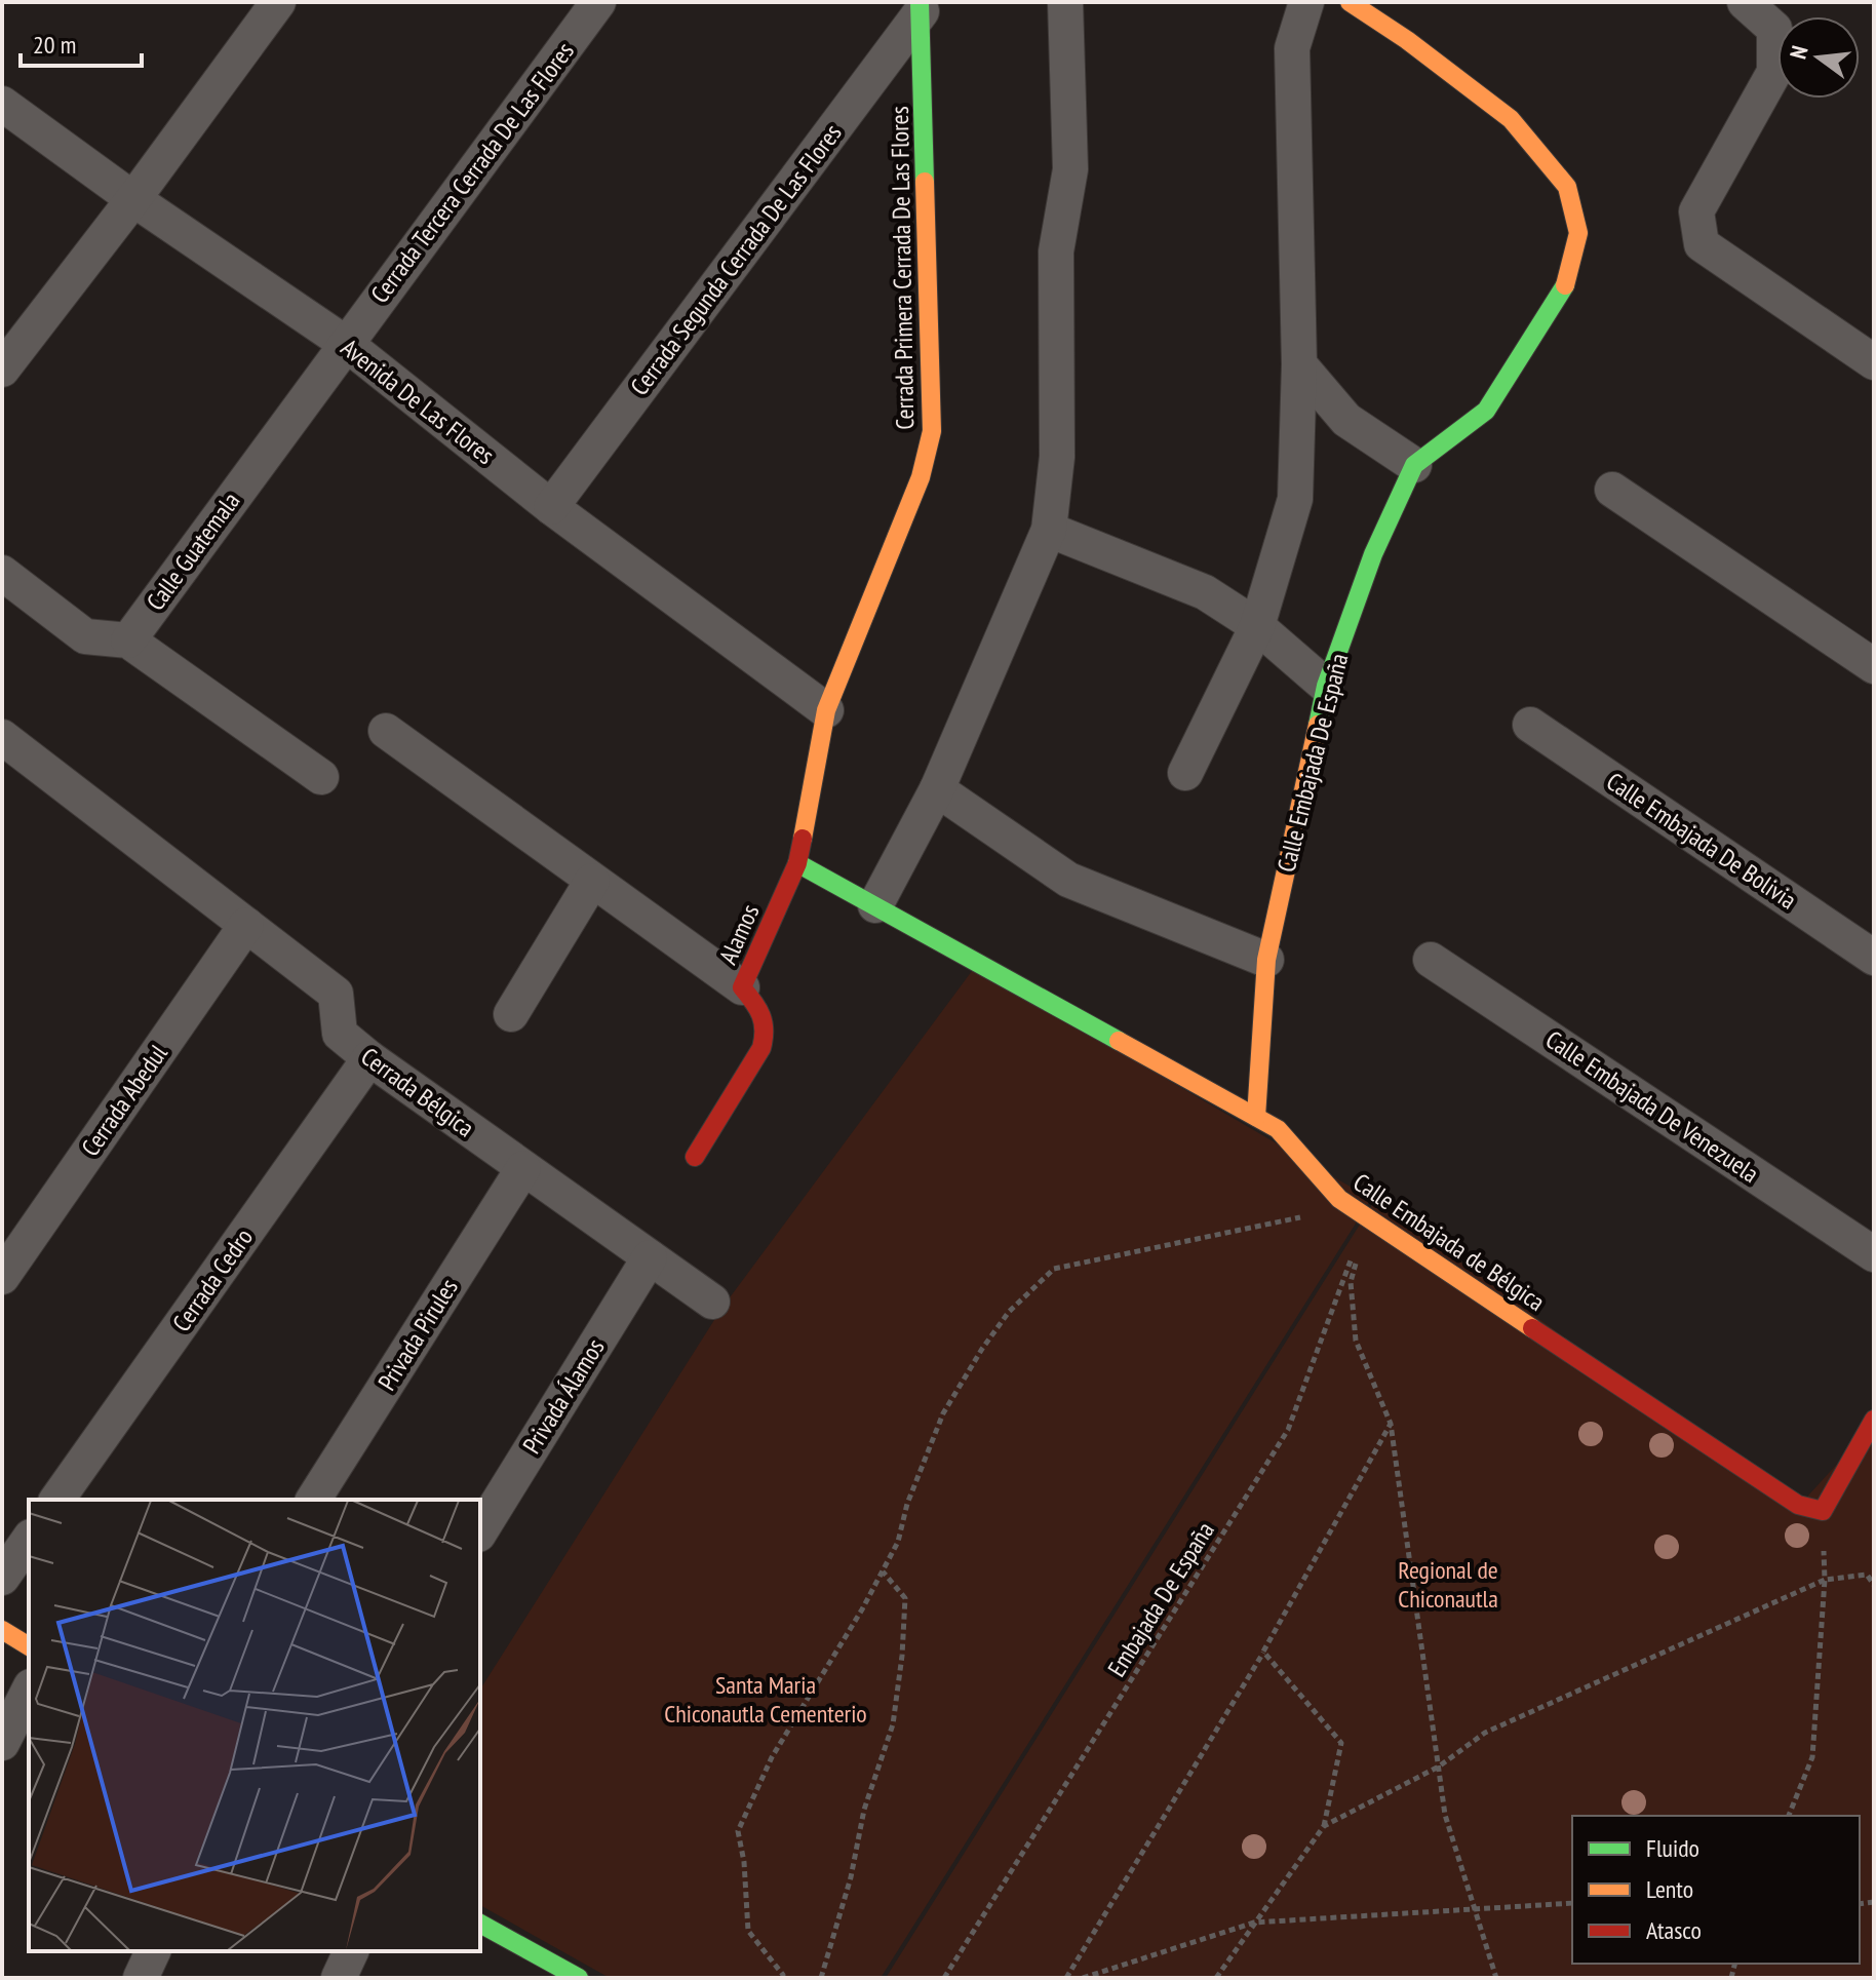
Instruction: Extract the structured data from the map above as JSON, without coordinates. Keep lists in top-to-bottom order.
{
  "streets": {
    "street": [
      "Cerrada Tercera Cerrada De Las Flores",
      "Cerrada Segunda Cerrada De Las Flores",
      "Cerrada Primera Cerrada De Las Flores",
      "Avenida De Las Flores",
      "Calle Guatemala",
      "Calle Embajada De España",
      "Calle Embajada De Bolivia",
      "Alamos",
      "Cerrada Bélgica",
      "Cerrada Abedul",
      "Calle Embajada De Venezuela",
      "Calle Embajada de Bélgica",
      "Cerrada Cedro",
      "Privada Pirules",
      "Privada Álamos"
    ],
    "path": ["Embajada De España"]
  },
  "crossings": [
    ["Cerrada Tercera Cerrada De Las Flores", "Avenida De Las Flores"],
    ["Cerrada Tercera Cerrada De Las Flores", "Calle Guatemala"],
    ["Cerrada Segunda Cerrada De Las Flores", "Cerrada Primera Cerrada De Las Flores"],
    ["Cerrada Segunda Cerrada De Las Flores", "Avenida De Las Flores"],
    ["Cerrada Primera Cerrada De Las Flores", "Avenida De Las Flores"],
    ["Cerrada Primera Cerrada De Las Flores", "Alamos"],
    ["Avenida De Las Flores", "Calle Guatemala"],
    ["Avenida De Las Flores", "Alamos"],
    ["Calle Embajada De España", "Calle Embajada de Bélgica"],
    ["Alamos", "Calle Embajada de Bélgica"],
    ["Cerrada Bélgica", "Cerrada Abedul"],
    ["Cerrada Bélgica", "Cerrada Cedro"],
    ["Cerrada Bélgica", "Privada Pirules"],
    ["Cerrada Bélgica", "Privada Álamos"],
    ["Calle Embajada de Bélgica", "Embajada De España"]
  ],
  "parks": ["Regional de Chiconautla", "Santa Maria Chiconautla Cementerio"],
  "legend": ["Fluido", "Lento", "Atasco"],
  "scale_bar": "20 m",
  "north": "left"
}
